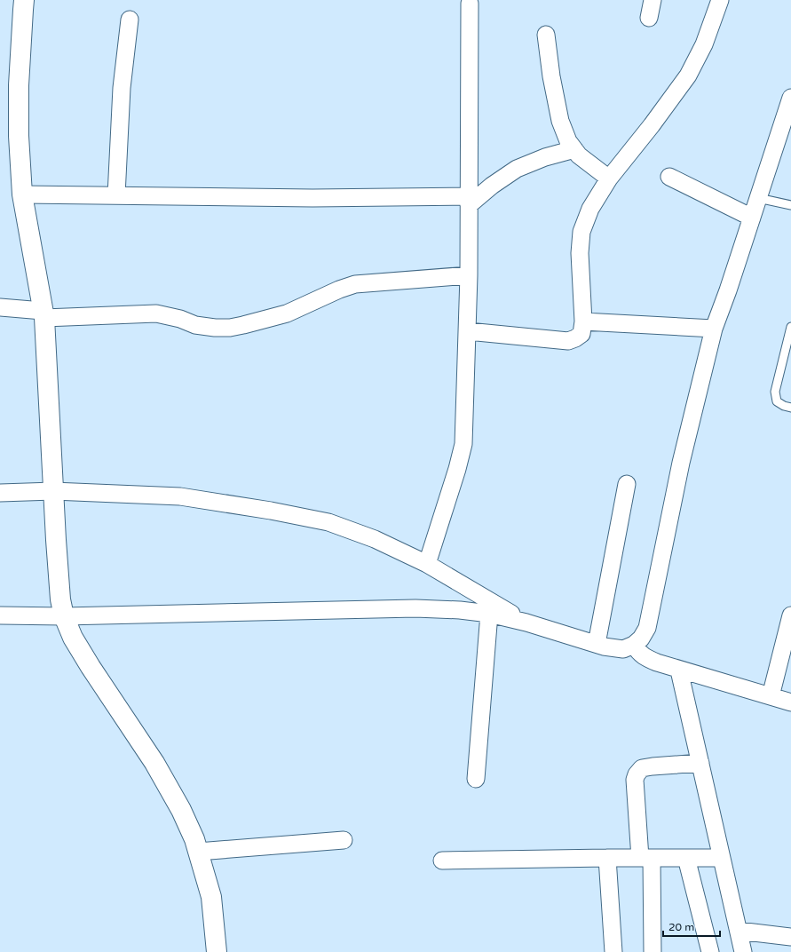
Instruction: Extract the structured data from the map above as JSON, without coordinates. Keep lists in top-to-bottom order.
{
  "scale_bar": "20 m"
}
